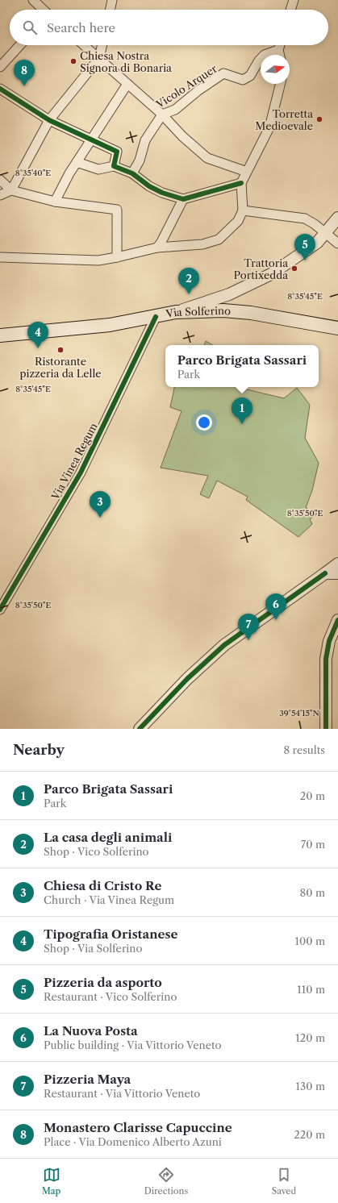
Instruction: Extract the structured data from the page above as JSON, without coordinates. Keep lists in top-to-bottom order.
{
  "streets": {
    "main road": ["Via Solferino"],
    "street": ["Vicolo Arquer", "Via Vinea Regum"]
  },
  "crossings": [
    ["Via Solferino", "Via Vinea Regum"]
  ],
  "places": [
    "Chiesa Nostra Signora di Bonaria",
    "Torretta Medioevale",
    "Trattoria Portixedda",
    "Ristorante pizzeria da Lelle"
  ],
  "north": "right",
  "page": {
    "search": "Search here",
    "pins": [
      "8",
      "5",
      "2",
      "4",
      "1",
      "3",
      "6",
      "7"
    ],
    "popup": ["Parco Brigata Sassari", "Park"],
    "heading": ["Nearby", "8 results"],
    "list": [
      {
        "mark": "1",
        "name": "Parco Brigata Sassari",
        "note": "Park",
        "value": "20 m"
      },
      {
        "mark": "2",
        "name": "La casa degli animali",
        "note": "Shop · Vico Solferino",
        "value": "70 m"
      },
      {
        "mark": "3",
        "name": "Chiesa di Cristo Re",
        "note": "Church · Via Vinea Regum",
        "value": "80 m"
      },
      {
        "mark": "4",
        "name": "Tipografia Oristanese",
        "note": "Shop · Via Solferino",
        "value": "100 m"
      },
      {
        "mark": "5",
        "name": "Pizzeria da asporto",
        "note": "Restaurant · Vico Solferino",
        "value": "110 m"
      },
      {
        "mark": "6",
        "name": "La Nuova Posta",
        "note": "Public building · Via Vittorio Veneto",
        "value": "120 m"
      },
      {
        "mark": "7",
        "name": "Pizzeria Maya",
        "note": "Restaurant · Via Vittorio Veneto",
        "value": "130 m"
      },
      {
        "mark": "8",
        "name": "Monastero Clarisse Capuccine",
        "note": "Place · Via Domenico Alberto Azuni",
        "value": "220 m"
      }
    ],
    "nav": ["Map", "Directions", "Saved"]
  },
  "coordinates": [
    "8°35'40\"E",
    "8°35'45\"E",
    "8°35'50\"E",
    "39°54'15\"N"
  ]
}
